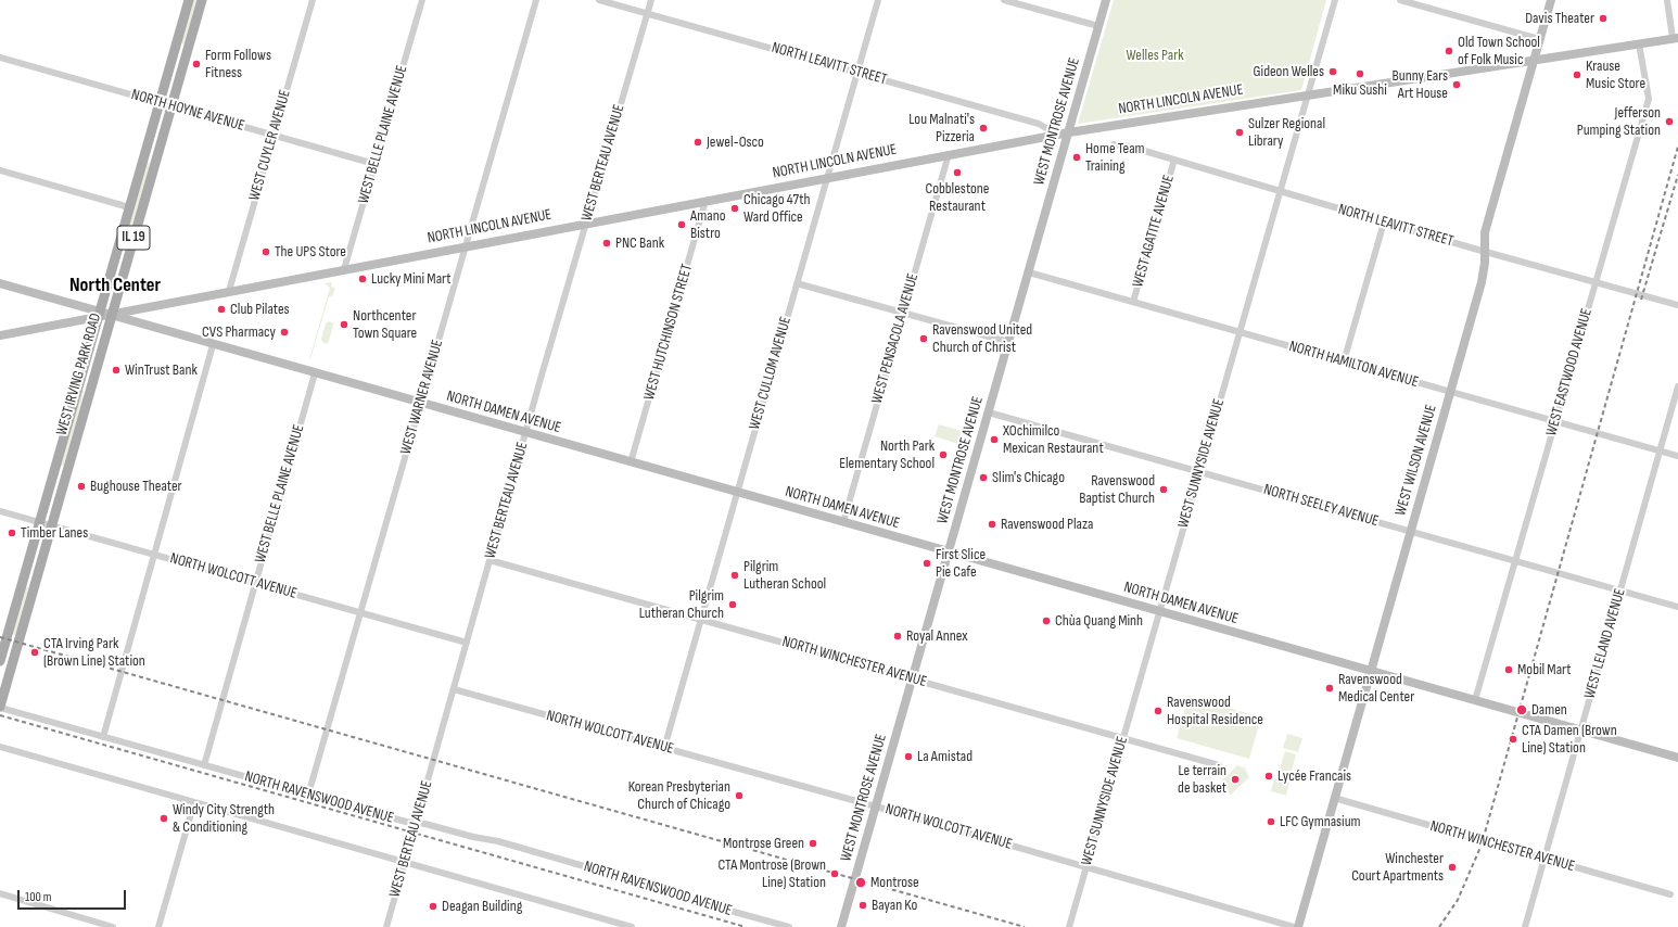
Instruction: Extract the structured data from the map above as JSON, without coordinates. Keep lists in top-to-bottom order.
{
  "streets": {
    "main road": [
      "NORTH LINCOLN AVENUE",
      "WEST MONTROSE AVENUE",
      "IL 19",
      "WEST IRVING PARK ROAD",
      "NORTH DAMEN AVENUE",
      "WEST WILSON AVENUE"
    ],
    "street": [
      "NORTH LEAVITT STREET",
      "NORTH HOYNE AVENUE",
      "WEST BELLE PLAINE AVENUE",
      "WEST CUYLER AVENUE",
      "WEST BERTEAU AVENUE",
      "WEST AGATITE AVENUE",
      "WEST HUTCHINSON STREET",
      "WEST PENSACOLA AVENUE",
      "NORTH HAMILTON AVENUE",
      "WEST EASTWOOD AVENUE",
      "WEST CULLOM AVENUE",
      "WEST WARNER AVENUE",
      "WEST SUNNYSIDE AVENUE",
      "NORTH SEELEY AVENUE",
      "NORTH WOLCOTT AVENUE",
      "WEST LELAND AVENUE",
      "NORTH WINCHESTER AVENUE",
      "NORTH RAVENSWOOD AVENUE"
    ]
  },
  "crossings": [
    ["NORTH LEAVITT STREET", "NORTH LINCOLN AVENUE"],
    ["NORTH LEAVITT STREET", "WEST BERTEAU AVENUE"],
    ["NORTH LEAVITT STREET", "WEST AGATITE AVENUE"],
    ["NORTH LEAVITT STREET", "WEST EASTWOOD AVENUE"],
    ["NORTH LEAVITT STREET", "WEST CULLOM AVENUE"],
    ["NORTH LEAVITT STREET", "WEST WILSON AVENUE"],
    ["NORTH LEAVITT STREET", "WEST SUNNYSIDE AVENUE"],
    ["NORTH LINCOLN AVENUE", "WEST MONTROSE AVENUE"],
    ["NORTH LINCOLN AVENUE", "WEST BELLE PLAINE AVENUE"],
    ["NORTH LINCOLN AVENUE", "WEST CUYLER AVENUE"],
    ["NORTH LINCOLN AVENUE", "WEST BERTEAU AVENUE"],
    ["NORTH LINCOLN AVENUE", "WEST HUTCHINSON STREET"],
    ["NORTH LINCOLN AVENUE", "WEST PENSACOLA AVENUE"],
    ["NORTH LINCOLN AVENUE", "WEST EASTWOOD AVENUE"],
    ["NORTH LINCOLN AVENUE", "WEST CULLOM AVENUE"],
    ["NORTH LINCOLN AVENUE", "WEST IRVING PARK ROAD"],
    ["NORTH LINCOLN AVENUE", "WEST WARNER AVENUE"],
    ["NORTH LINCOLN AVENUE", "NORTH DAMEN AVENUE"],
    ["NORTH LINCOLN AVENUE", "WEST WILSON AVENUE"],
    ["NORTH LINCOLN AVENUE", "WEST SUNNYSIDE AVENUE"],
    ["NORTH HOYNE AVENUE", "WEST BELLE PLAINE AVENUE"],
    ["NORTH HOYNE AVENUE", "WEST CUYLER AVENUE"],
    ["NORTH HOYNE AVENUE", "WEST IRVING PARK ROAD"],
    ["WEST MONTROSE AVENUE", "NORTH HAMILTON AVENUE"],
    ["WEST MONTROSE AVENUE", "NORTH DAMEN AVENUE"],
    ["WEST MONTROSE AVENUE", "NORTH SEELEY AVENUE"],
    ["WEST MONTROSE AVENUE", "NORTH WOLCOTT AVENUE"],
    ["WEST MONTROSE AVENUE", "NORTH WINCHESTER AVENUE"],
    ["WEST BELLE PLAINE AVENUE", "NORTH DAMEN AVENUE"],
    ["WEST BELLE PLAINE AVENUE", "NORTH WOLCOTT AVENUE"],
    ["WEST BELLE PLAINE AVENUE", "NORTH RAVENSWOOD AVENUE"],
    ["WEST BERTEAU AVENUE", "NORTH DAMEN AVENUE"],
    ["WEST BERTEAU AVENUE", "NORTH WOLCOTT AVENUE"],
    ["WEST BERTEAU AVENUE", "NORTH WINCHESTER AVENUE"],
    ["WEST BERTEAU AVENUE", "NORTH RAVENSWOOD AVENUE"],
    ["WEST AGATITE AVENUE", "NORTH HAMILTON AVENUE"],
    ["WEST HUTCHINSON STREET", "NORTH DAMEN AVENUE"],
    ["WEST PENSACOLA AVENUE", "NORTH DAMEN AVENUE"],
    ["NORTH HAMILTON AVENUE", "WEST EASTWOOD AVENUE"],
    ["NORTH HAMILTON AVENUE", "WEST WILSON AVENUE"],
    ["NORTH HAMILTON AVENUE", "WEST SUNNYSIDE AVENUE"],
    ["NORTH HAMILTON AVENUE", "WEST LELAND AVENUE"],
    ["WEST EASTWOOD AVENUE", "NORTH DAMEN AVENUE"],
    ["WEST EASTWOOD AVENUE", "NORTH SEELEY AVENUE"],
    ["WEST CULLOM AVENUE", "NORTH DAMEN AVENUE"],
    ["WEST CULLOM AVENUE", "NORTH WOLCOTT AVENUE"],
    ["WEST CULLOM AVENUE", "NORTH WINCHESTER AVENUE"],
    ["WEST IRVING PARK ROAD", "NORTH DAMEN AVENUE"],
    ["WEST IRVING PARK ROAD", "NORTH WOLCOTT AVENUE"],
    ["WEST IRVING PARK ROAD", "NORTH RAVENSWOOD AVENUE"],
    ["WEST WARNER AVENUE", "NORTH DAMEN AVENUE"],
    ["WEST WARNER AVENUE", "NORTH WOLCOTT AVENUE"],
    ["WEST WARNER AVENUE", "NORTH RAVENSWOOD AVENUE"],
    ["NORTH DAMEN AVENUE", "WEST WILSON AVENUE"],
    ["NORTH DAMEN AVENUE", "WEST SUNNYSIDE AVENUE"],
    ["NORTH DAMEN AVENUE", "WEST LELAND AVENUE"],
    ["WEST WILSON AVENUE", "NORTH SEELEY AVENUE"],
    ["WEST WILSON AVENUE", "NORTH WINCHESTER AVENUE"],
    ["WEST SUNNYSIDE AVENUE", "NORTH SEELEY AVENUE"],
    ["WEST SUNNYSIDE AVENUE", "NORTH WOLCOTT AVENUE"],
    ["WEST SUNNYSIDE AVENUE", "NORTH WINCHESTER AVENUE"],
    ["NORTH SEELEY AVENUE", "WEST LELAND AVENUE"],
    ["WEST LELAND AVENUE", "NORTH WINCHESTER AVENUE"]
  ],
  "districts": ["North Center"],
  "parks": ["Welles Park"],
  "places": [
    "Davis Theater",
    "Old Town School of Folk Music",
    "Form Follows Fitness",
    "Gideon Welles",
    "Miku Sushi",
    "Krause Music Store",
    "Bunny Ears Art House",
    "Jefferson Pumping Station",
    "Lou Malnati's Pizzeria",
    "Sulzer Regional Library",
    "Jewel-Osco",
    "Home Team Training",
    "Cobblestone Restaurant",
    "Chicago 47th Ward Office",
    "Amano Bistro",
    "PNC Bank",
    "The UPS Store",
    "Lucky Mini Mart",
    "Club Pilates",
    "Northcenter Town Square",
    "CVS Pharmacy",
    "Ravenswood United Church of Christ",
    "WinTrust Bank",
    "XOchimilco Mexican Restaurant",
    "North Park Elementary School",
    "Slim's Chicago",
    "Bughouse Theater",
    "Ravenswood Baptist Church",
    "Ravenswood Plaza",
    "Timber Lanes",
    "First Slice Pie Cafe",
    "Pilgrim Lutheran School",
    "Pilgrim Lutheran Church",
    "Chùa Quang Minh",
    "Royal Annex",
    "CTA Irving Park (Brown Line) Station",
    "Mobil Mart",
    "Ravenswood Medical Center",
    "Damen",
    "Ravenswood Hospital Residence",
    "CTA Damen (Brown Line) Station",
    "La Amistad",
    "Lycée Francais",
    "Le terrain de basket",
    "Korean Presbyterian Church of Chicago",
    "Windy City Strength & Conditioning",
    "LFC Gymnasium",
    "Montrose Green",
    "Winchester Court Apartments",
    "CTA Montrose (Brown Line) Station",
    "Montrose",
    "Bayan Ko",
    "Deagan Building"
  ],
  "scale_bar": "100 m"
}
